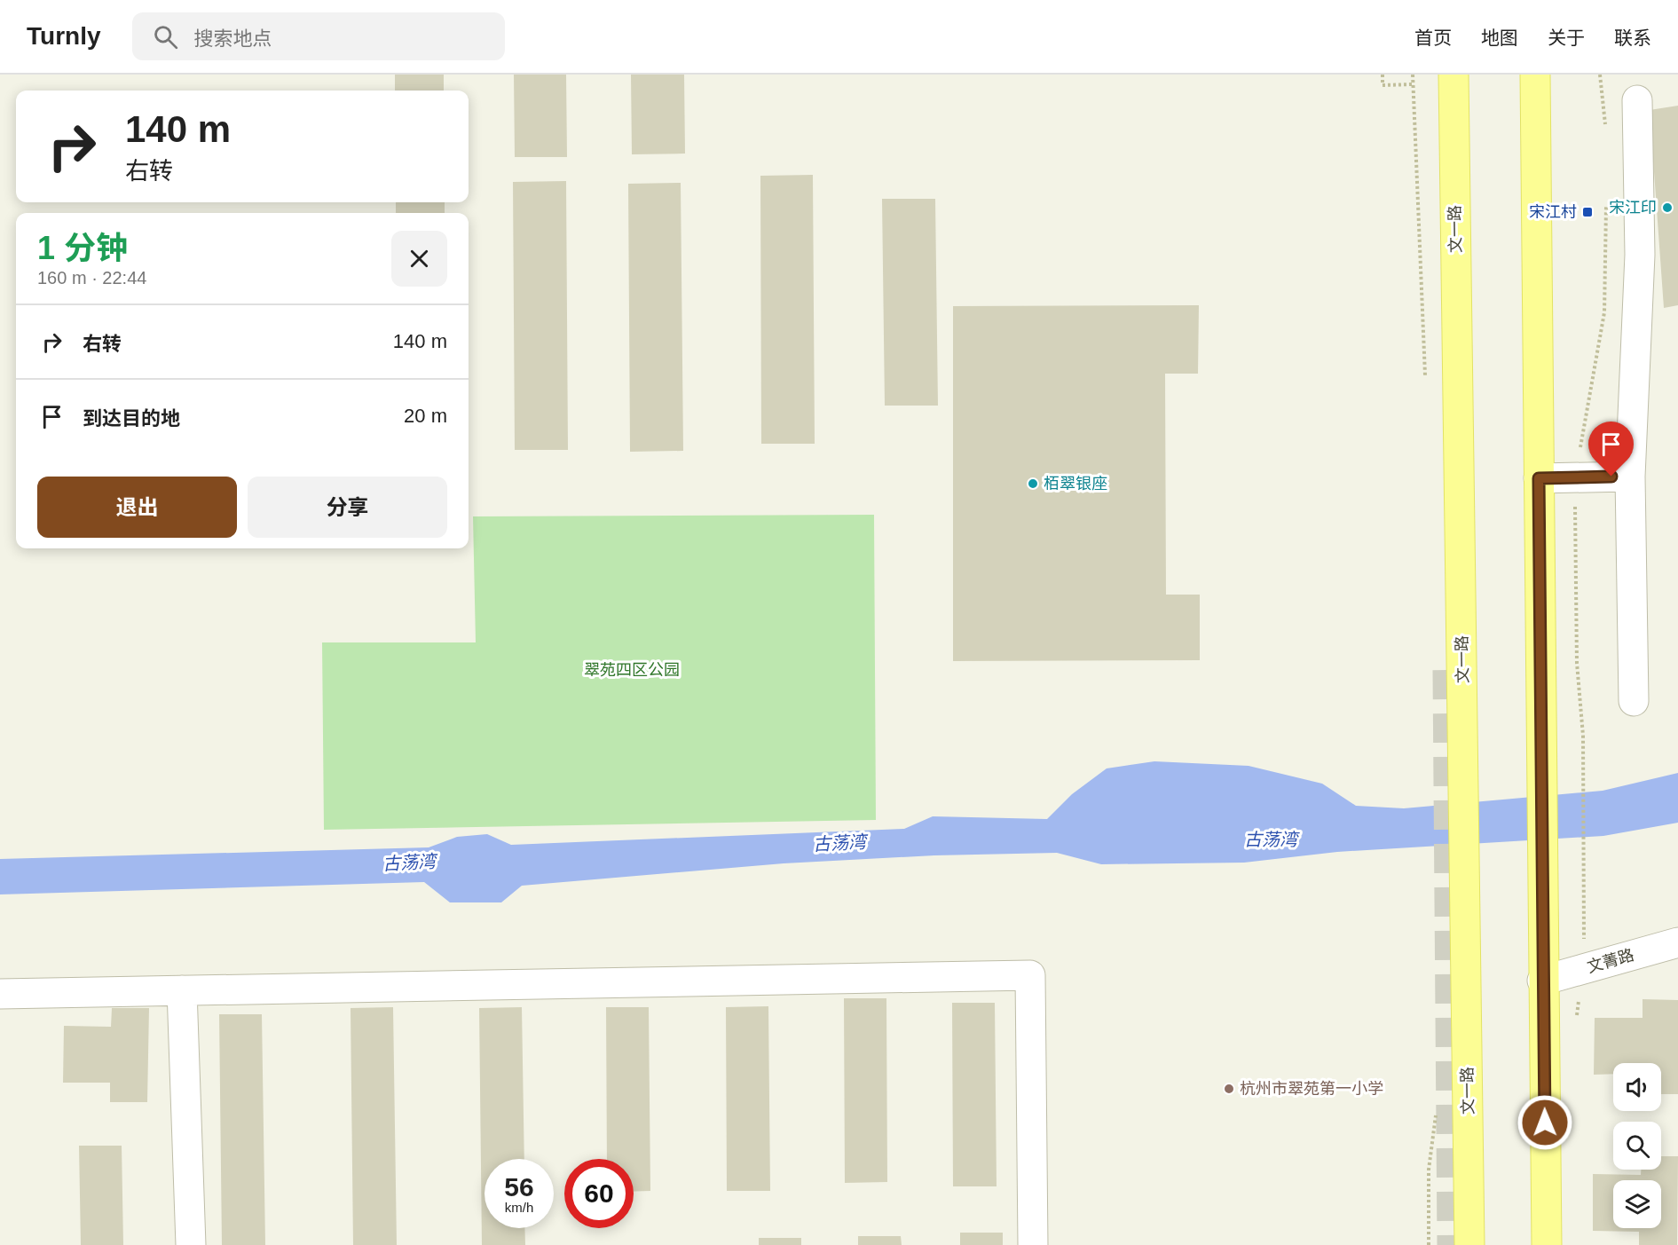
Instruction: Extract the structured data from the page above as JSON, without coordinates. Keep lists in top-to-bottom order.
{
  "streets": {
    "main road": ["文一路"],
    "street": ["文菁路"]
  },
  "water": ["古荡湾"],
  "parks": ["翠苑四区公园"],
  "places": {
    "other": ["宋江印", "栢翠银座", "杭州市翠苑第一小学"],
    "transit": ["宋江村"]
  },
  "page": {
    "header": "Turnly",
    "search": "搜索地点",
    "nav": [
      "首页",
      "地图",
      "关于",
      "联系"
    ],
    "turn": ["140 m", "右转"],
    "heading": ["1 分钟", "160 m · 22:44"],
    "list": [
      {
        "name": "右转",
        "value": "140 m"
      },
      {
        "name": "到达目的地",
        "value": "20 m"
      }
    ],
    "buttons": ["退出", "分享"],
    "speed": "56 km/h",
    "limit": "60"
  }
}
